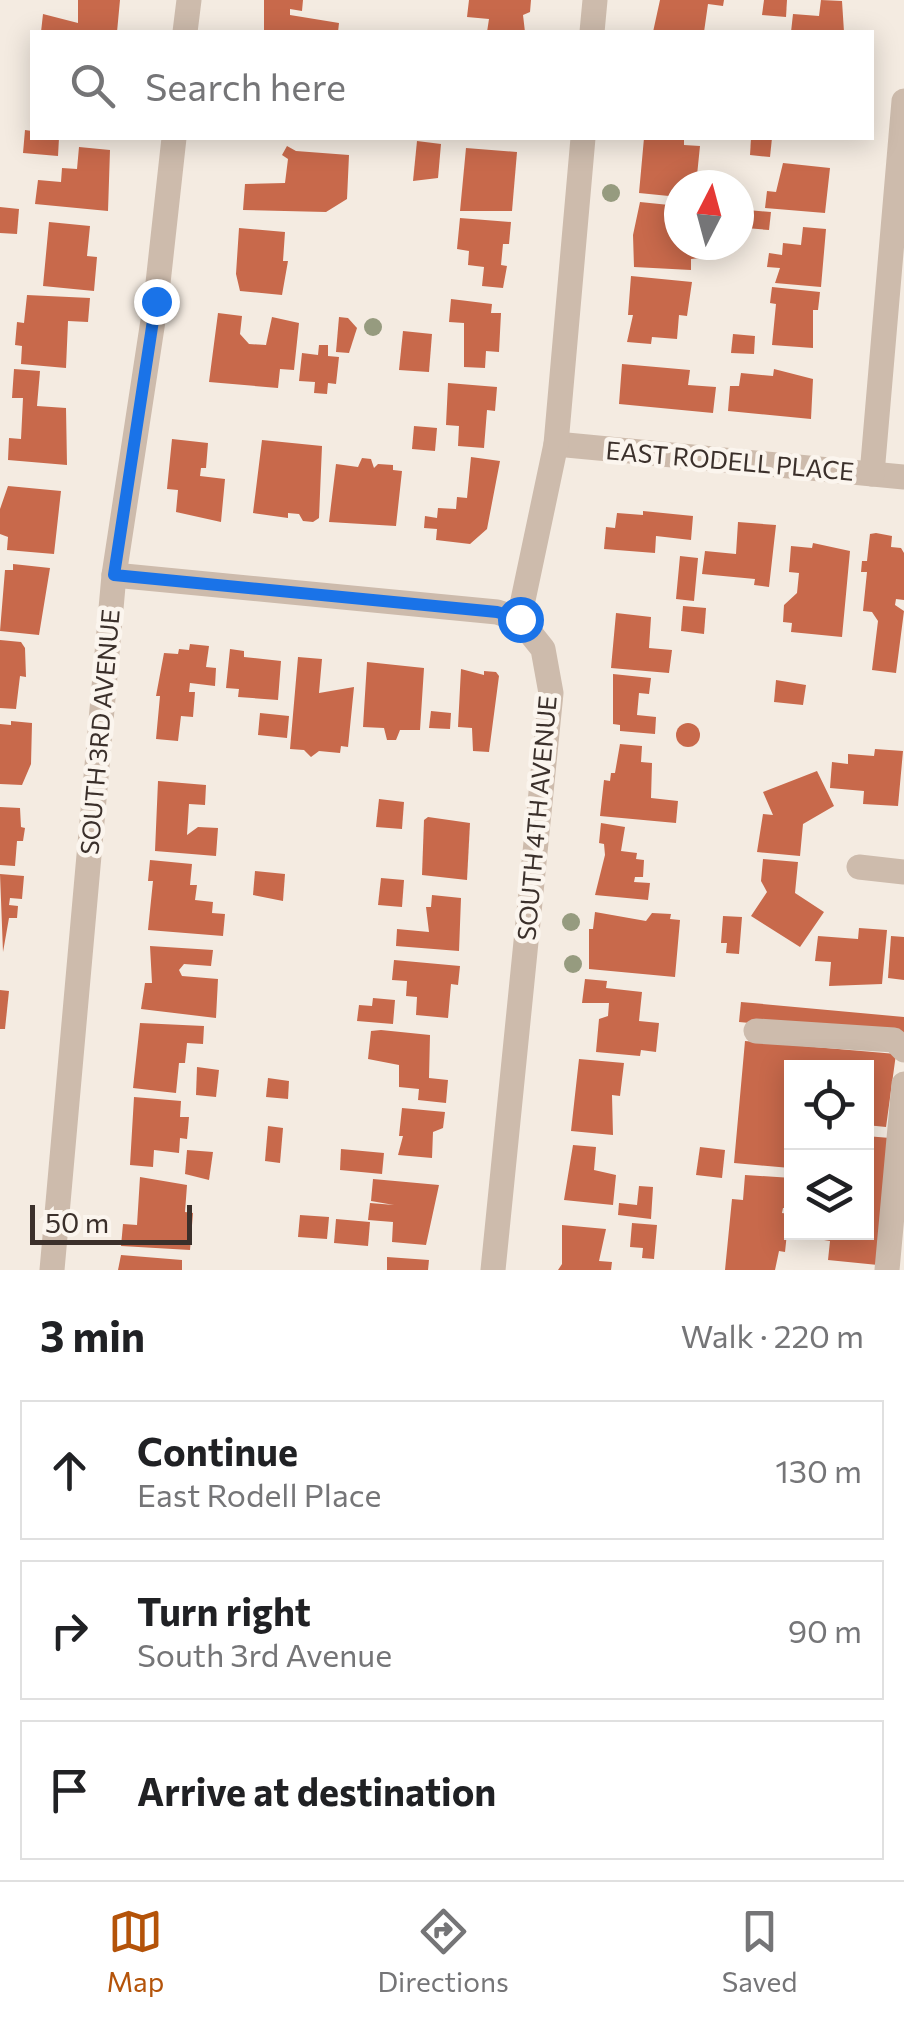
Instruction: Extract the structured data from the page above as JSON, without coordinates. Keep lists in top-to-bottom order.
{
  "streets": {
    "street": ["EAST RODELL PLACE", "SOUTH 3RD AVENUE", "SOUTH 4TH AVENUE"]
  },
  "scale_bar": "50 m",
  "north": "top",
  "page": {
    "search": "Search here",
    "scale": "50 m",
    "heading": ["3 min", "Walk · 220 m"],
    "list": [
      ["Continue", "East Rodell Place", "130 m"],
      ["Turn right", "South 3rd Avenue", "90 m"],
      "Arrive at destination"
    ],
    "nav": ["Map", "Directions", "Saved"]
  }
}
